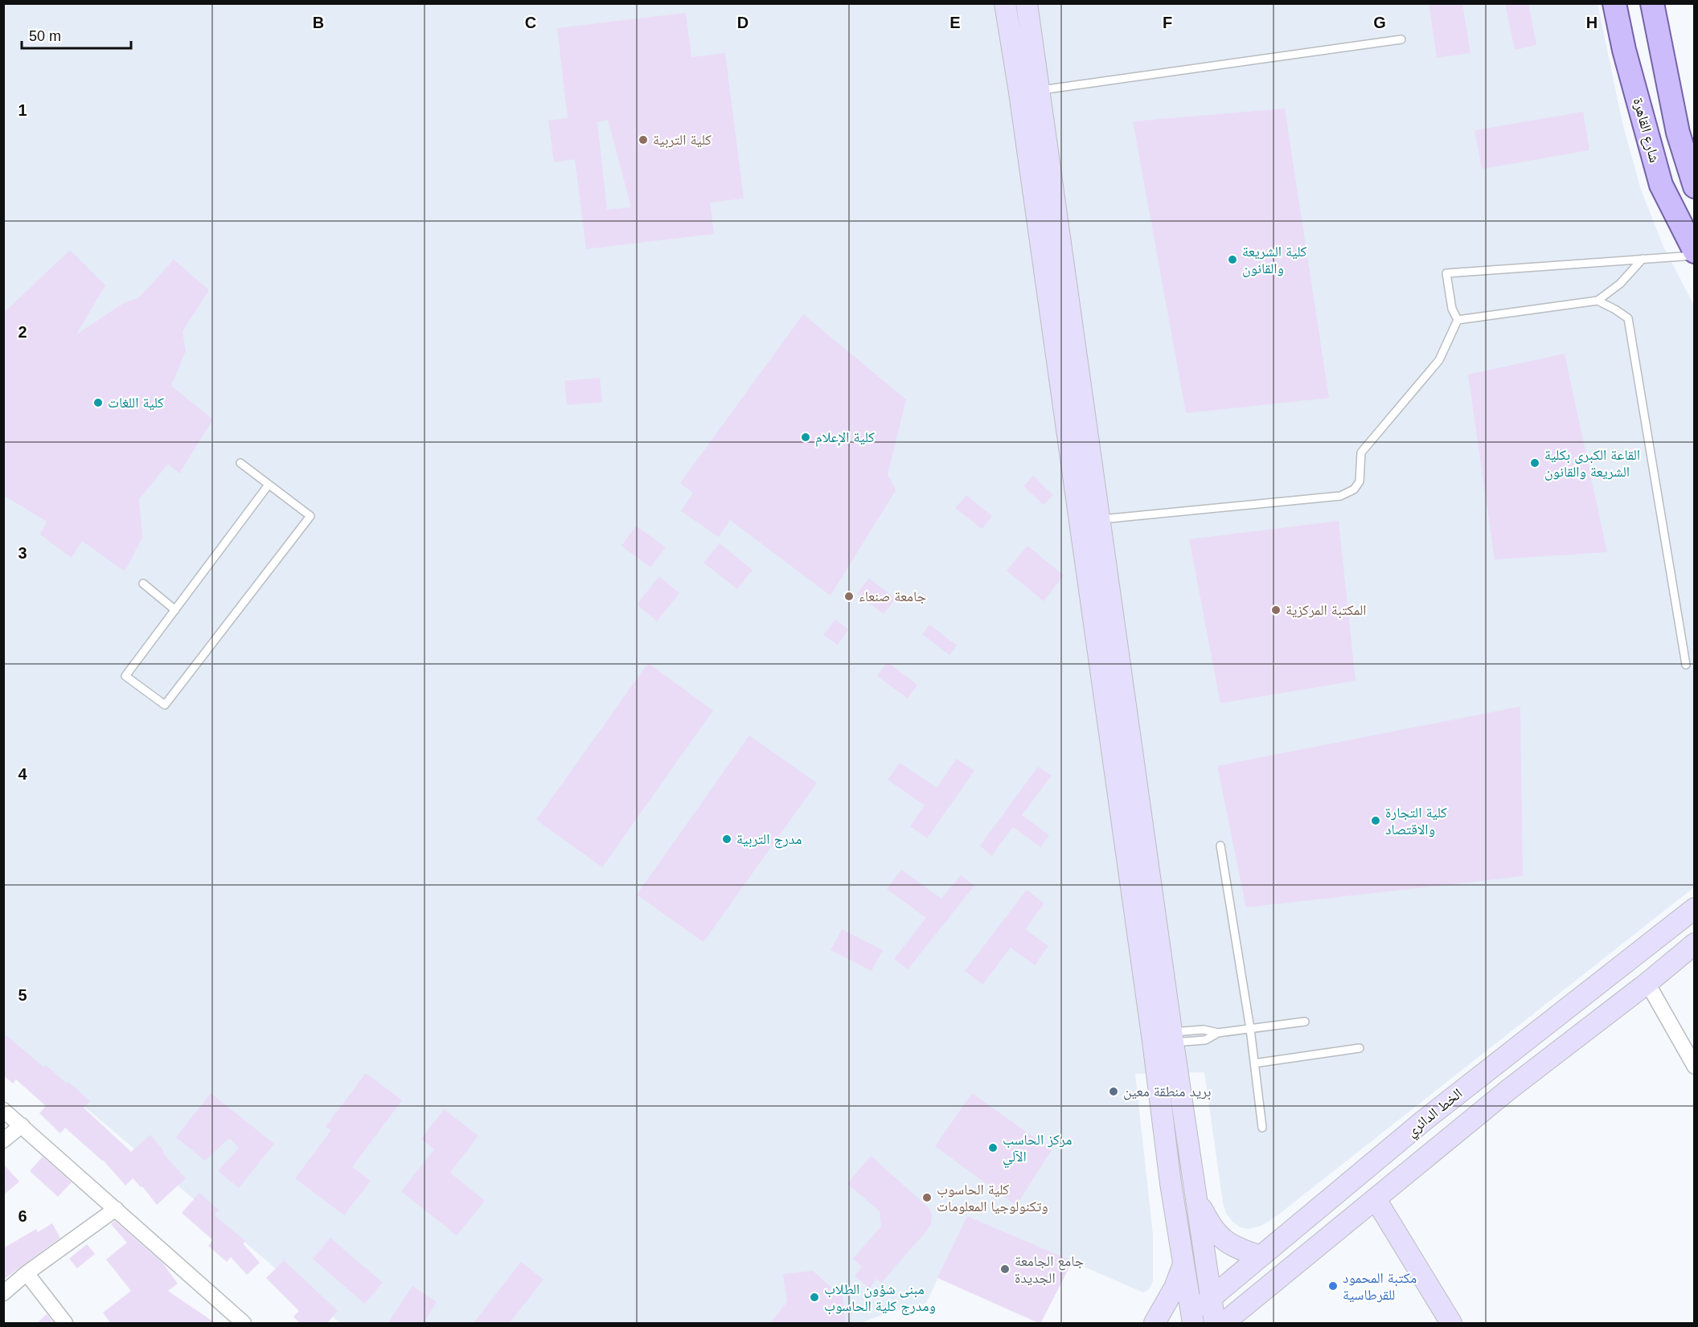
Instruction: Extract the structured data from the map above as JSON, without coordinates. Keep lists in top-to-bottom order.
{
  "streets": {
    "main road": ["شارع القاهرة"],
    "street": ["الخط الدائري"]
  },
  "places": [
    "كلية التربية",
    "كلية الشريعة والقانون",
    "كلية اللغات",
    "كلية الإعلام",
    "القاعة الكبرى بكلية الشريعة والقانون",
    "جامعة صنعاء",
    "المكتبة المركزية",
    "كلية التجارة والاقتصاد",
    "مدرج التربية",
    "بريد منطقة معين",
    "مركز الحاسب الآلي",
    "كلية الحاسوب وتكنولوجيا المعلومات",
    "جامع الجامعة الجديدة",
    "مكتبة المحمود للقرطاسية",
    "مبنى شؤون الطلاب ومدرج كلية الحاسوب"
  ],
  "scale_bar": "50 m",
  "grid": {
    "columns": [
      "B",
      "C",
      "D",
      "E",
      "F",
      "G",
      "H"
    ],
    "rows": [
      "1",
      "2",
      "3",
      "4",
      "5",
      "6"
    ]
  }
}
